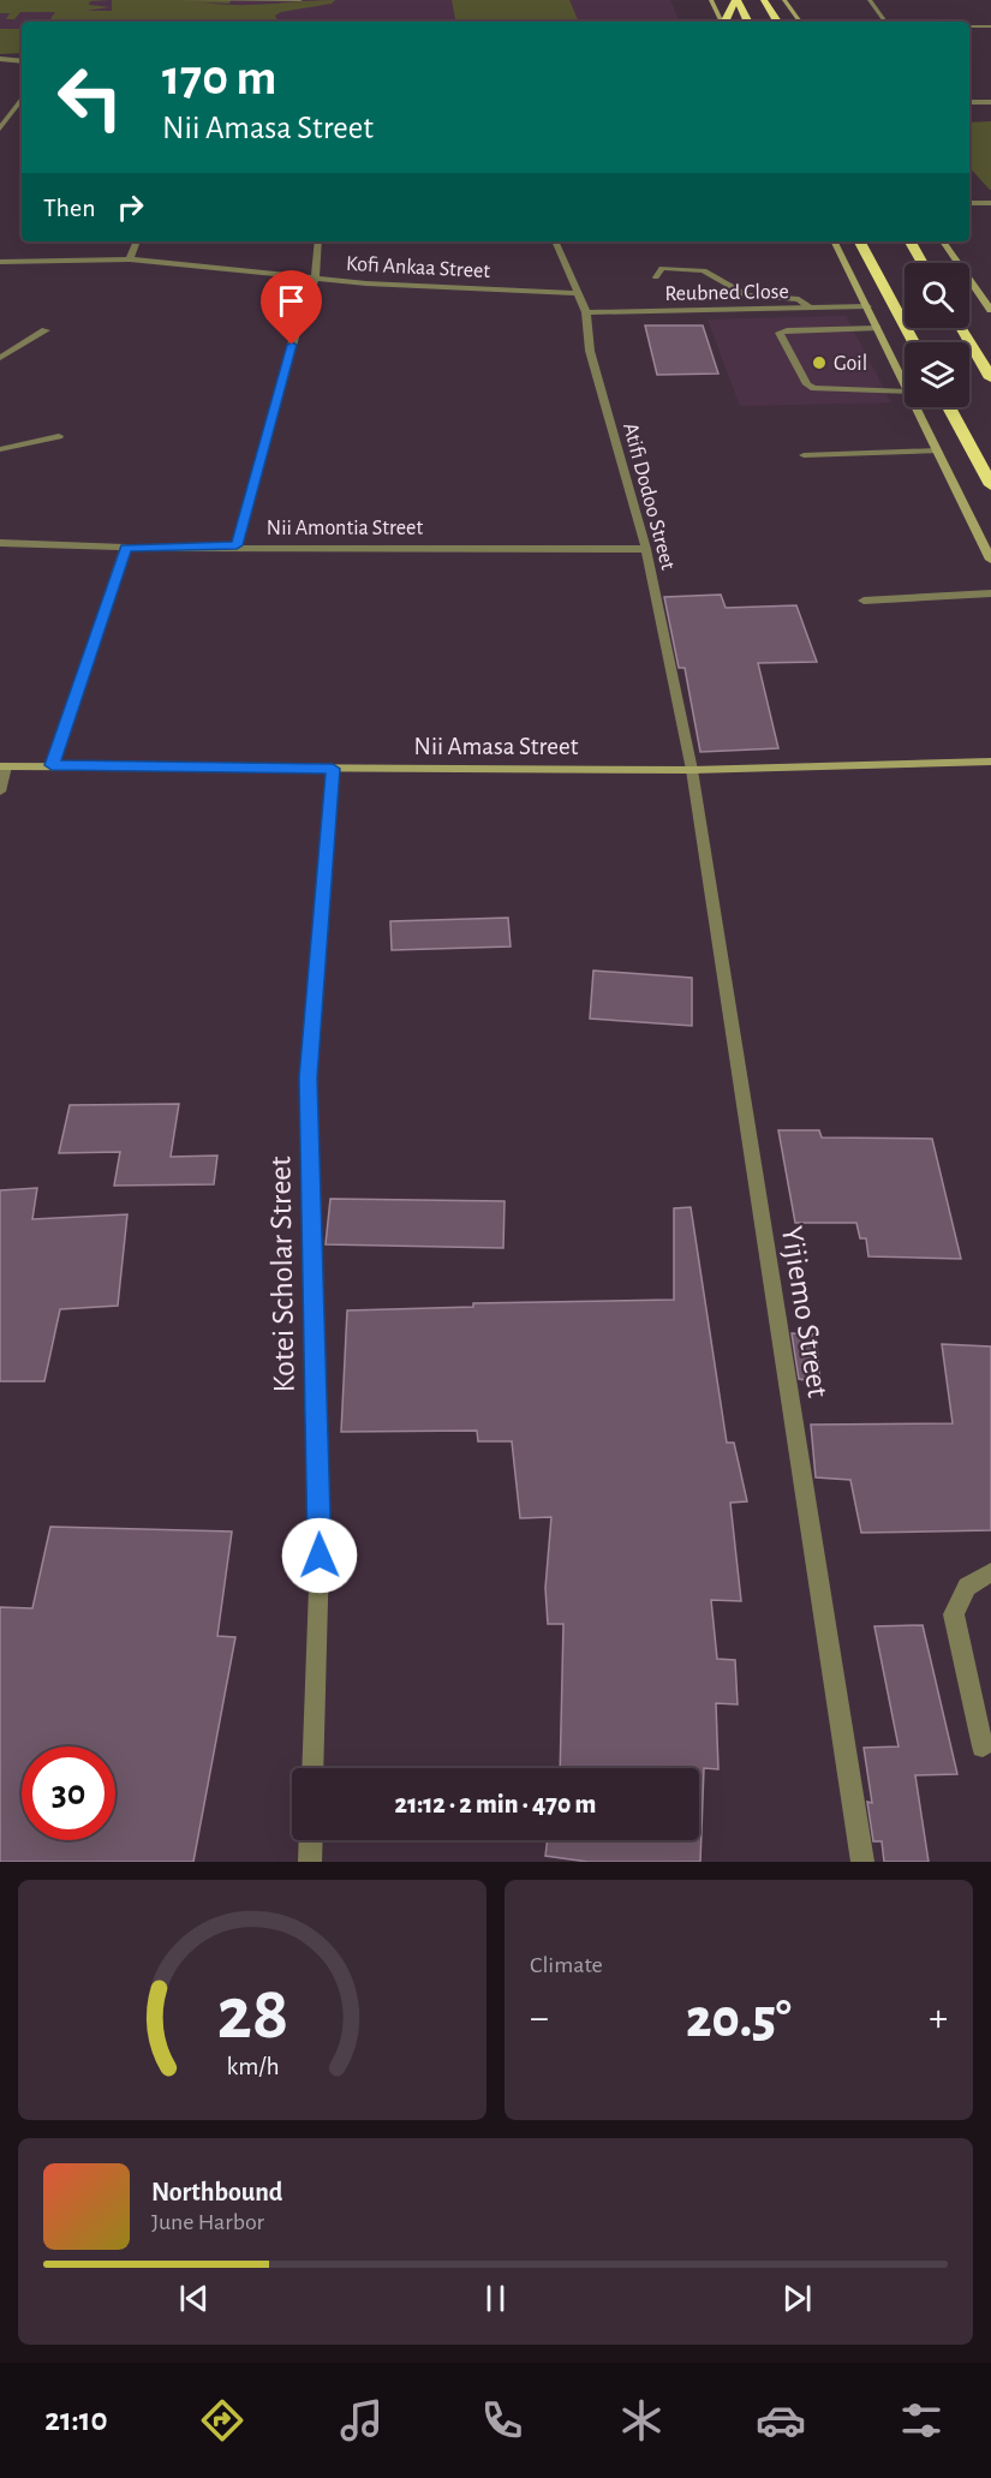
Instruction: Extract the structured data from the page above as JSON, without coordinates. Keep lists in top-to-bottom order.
{
  "streets": {
    "street": [
      "Kofi Ankaa Street",
      "Reubned Close",
      "Atifi Dodoo Street",
      "Nii Amontia Street",
      "Nii Amasa Street",
      "Kotei Scholar Street",
      "Yijiemo Street"
    ]
  },
  "crossings": [
    ["Kofi Ankaa Street", "Atifi Dodoo Street"],
    ["Reubned Close", "Atifi Dodoo Street"],
    ["Atifi Dodoo Street", "Nii Amontia Street"],
    ["Atifi Dodoo Street", "Nii Amasa Street"],
    ["Atifi Dodoo Street", "Yijiemo Street"],
    ["Nii Amasa Street", "Kotei Scholar Street"],
    ["Nii Amasa Street", "Yijiemo Street"]
  ],
  "places": ["Goil"],
  "page": {
    "turn": ["170 m", "Nii Amasa Street"],
    "then": "Then",
    "limit": "30",
    "trip": "21:12 · 2 min · 470 m",
    "tile": "Climate",
    "heat": ["−", "20.5°", "+"],
    "song": ["Northbound", "June Harbor"],
    "tabs": "21:10",
    "gauge": ["28", "km/h"]
  }
}
